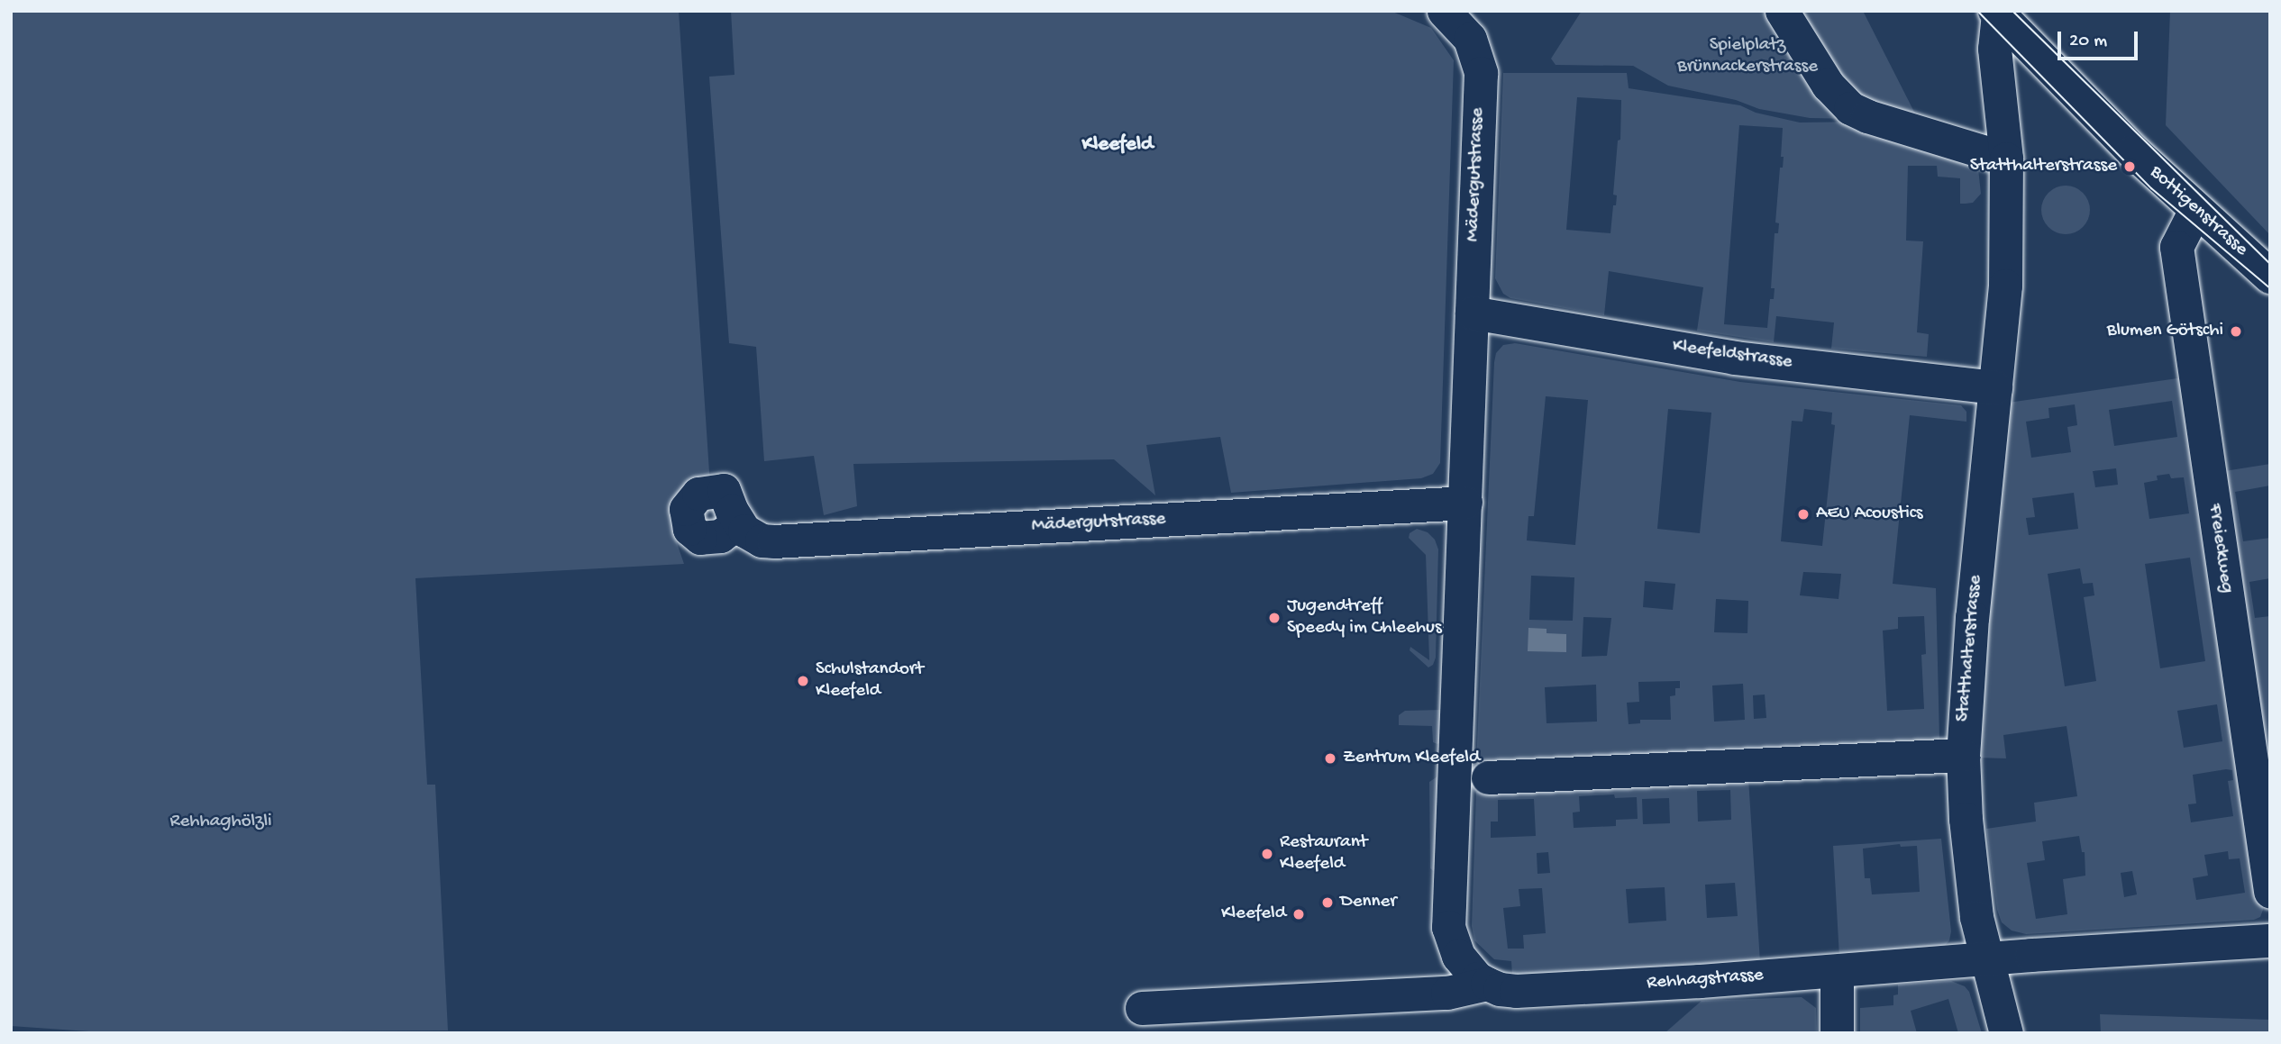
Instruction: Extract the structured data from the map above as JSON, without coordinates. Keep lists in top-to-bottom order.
{
  "streets": {
    "street": [
      "Mädergutstrasse",
      "Bottigenstrasse",
      "Kleefeldstrasse",
      "Freieckweg",
      "Statthalterstrasse",
      "Rehhagstrasse"
    ]
  },
  "crossings": [
    ["Mädergutstrasse", "Kleefeldstrasse"],
    ["Mädergutstrasse", "Rehhagstrasse"],
    ["Bottigenstrasse", "Freieckweg"],
    ["Bottigenstrasse", "Statthalterstrasse"],
    ["Kleefeldstrasse", "Statthalterstrasse"],
    ["Statthalterstrasse", "Rehhagstrasse"]
  ],
  "districts": ["Kleefeld"],
  "parks": ["Spielplatz Brünnackerstrasse", "Rehhaghölzli"],
  "places": [
    "Statthalterstrasse",
    "Blumen Götschi",
    "AEU Acoustics",
    "Jugendtreff Speedy im Chleehus",
    "Schulstandort Kleefeld",
    "Zentrum Kleefeld",
    "Restaurant Kleefeld",
    "Denner",
    "Kleefeld"
  ],
  "scale_bar": "20 m"
}
